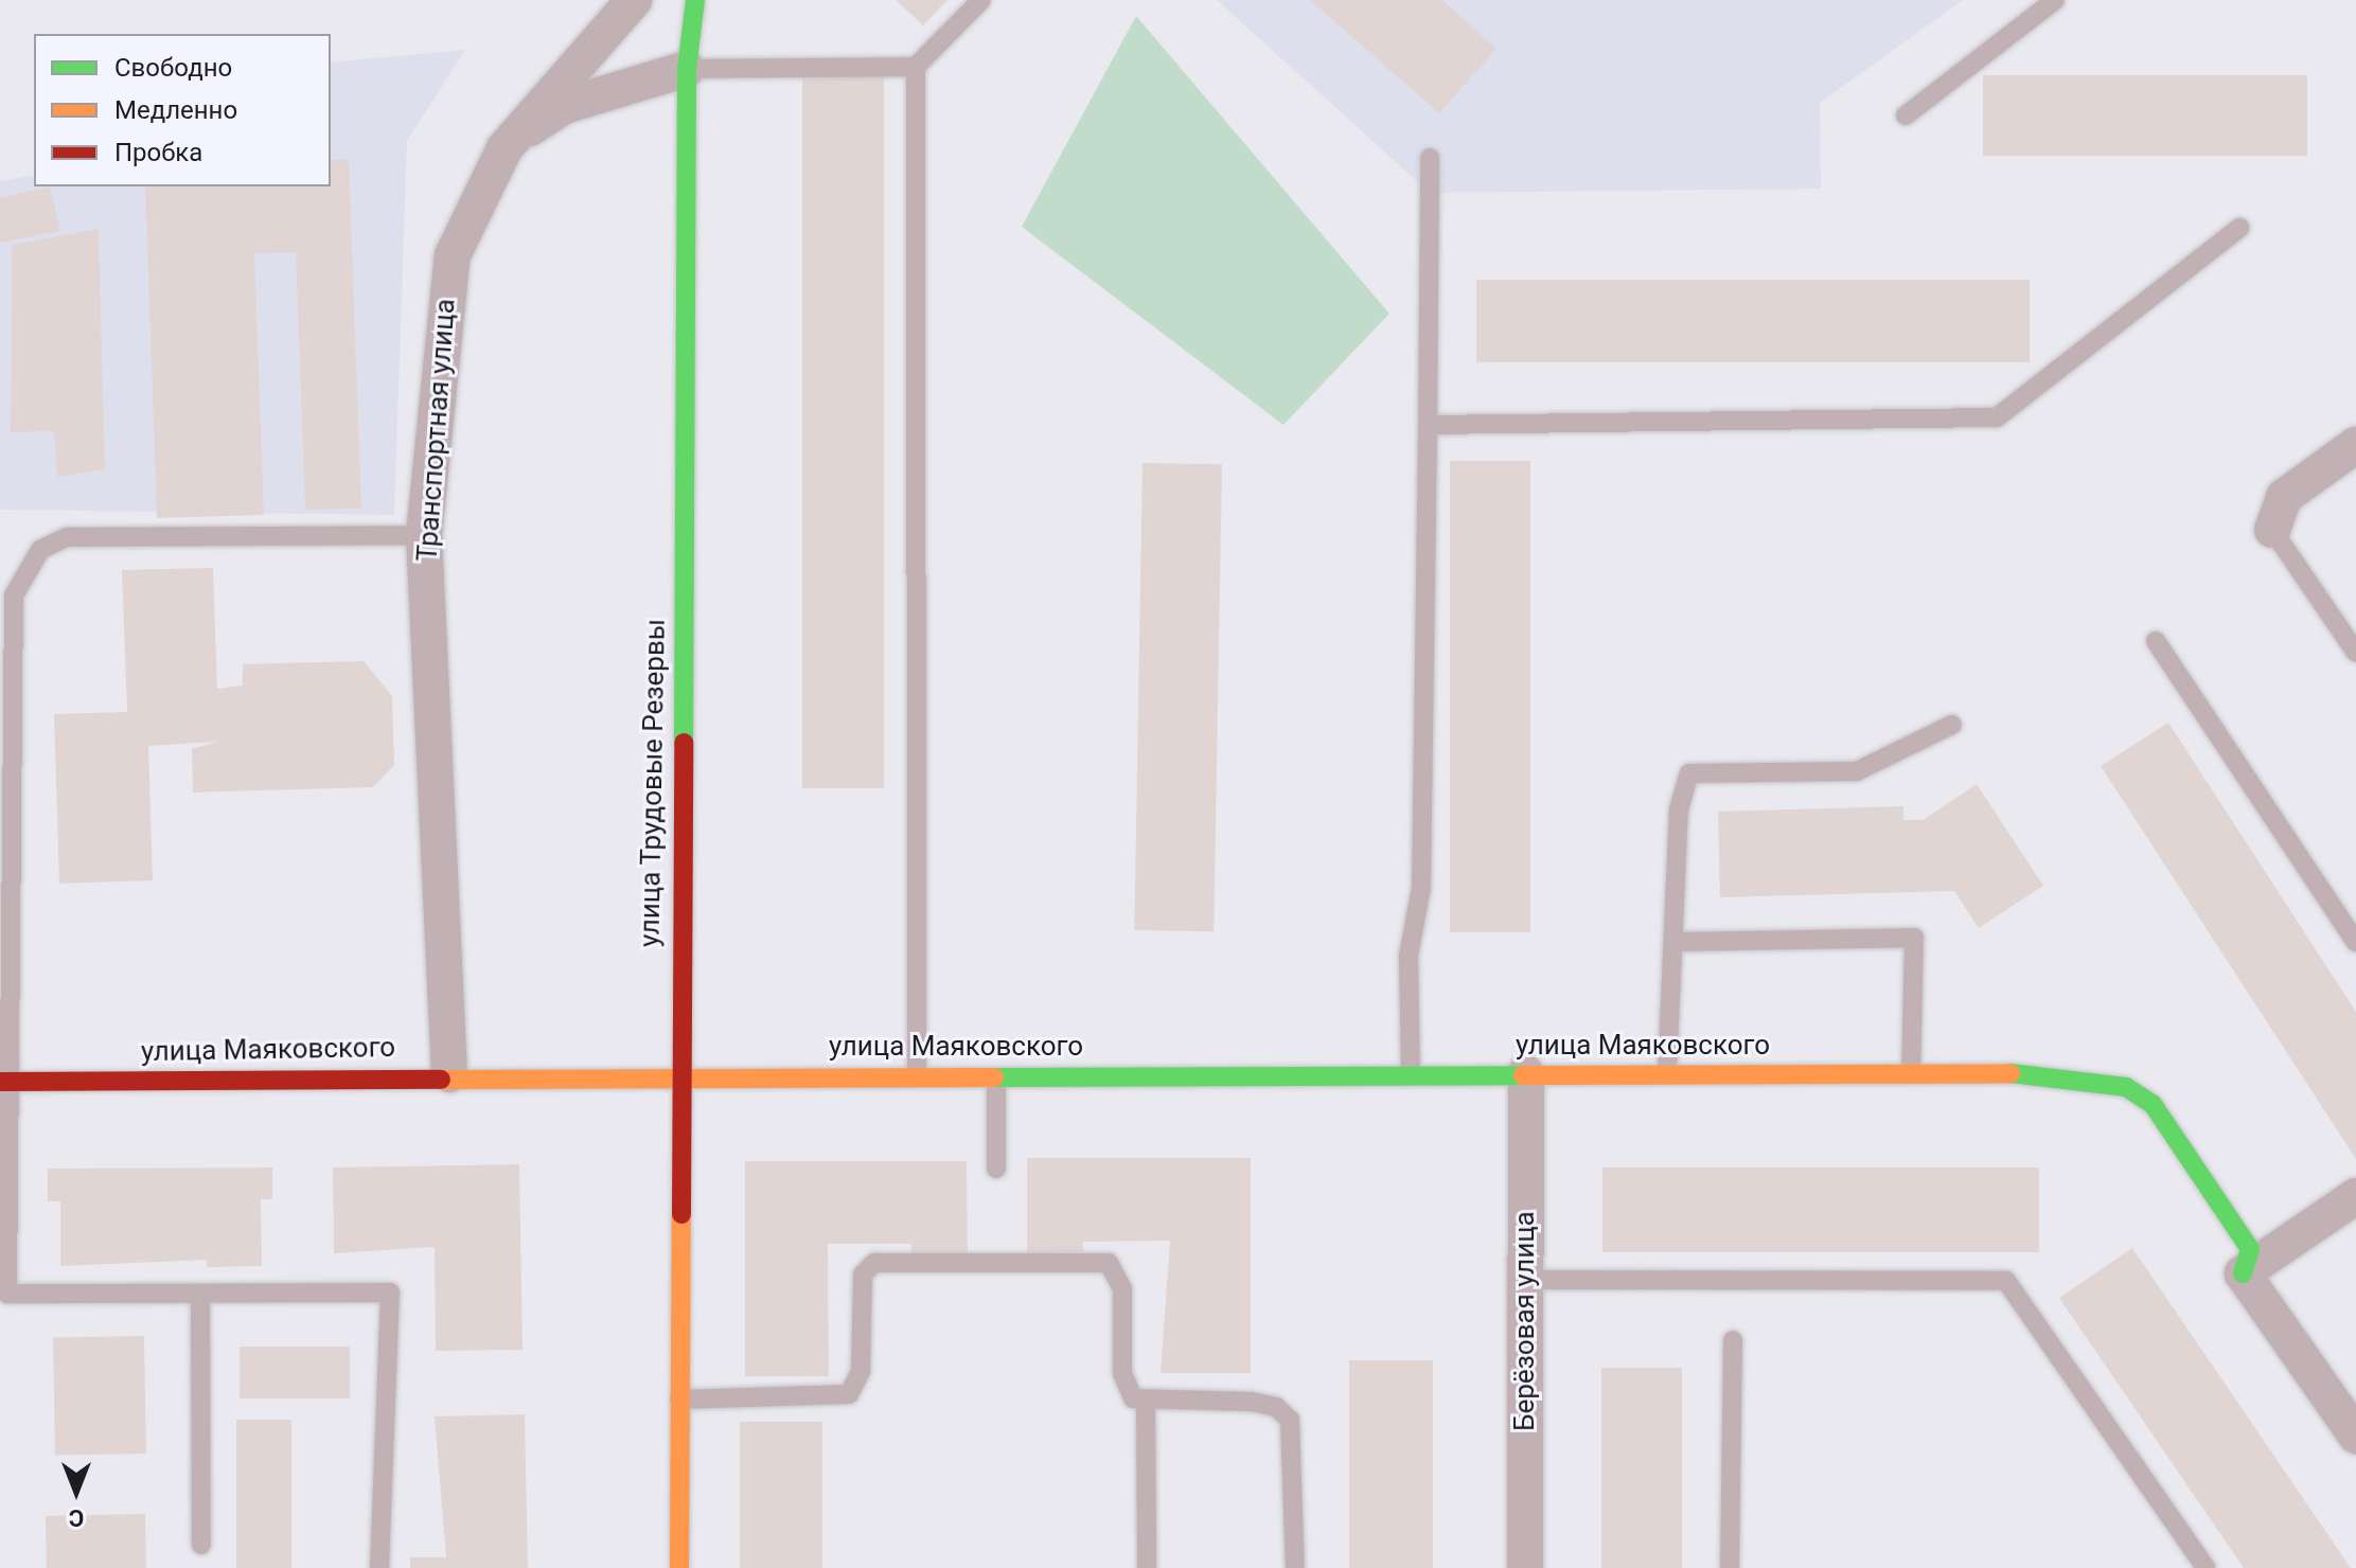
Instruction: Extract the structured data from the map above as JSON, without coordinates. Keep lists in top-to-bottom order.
{
  "streets": {
    "street": [
      "Транспортная улица",
      "улица Трудовые Резервы",
      "улица Маяковского",
      "Берёзовая улица"
    ]
  },
  "crossings": [
    ["Транспортная улица", "улица Маяковского"],
    ["улица Трудовые Резервы", "улица Маяковского"],
    ["улица Маяковского", "Берёзовая улица"]
  ],
  "legend": ["Свободно", "Медленно", "Пробка"],
  "north": "bottom"
}
